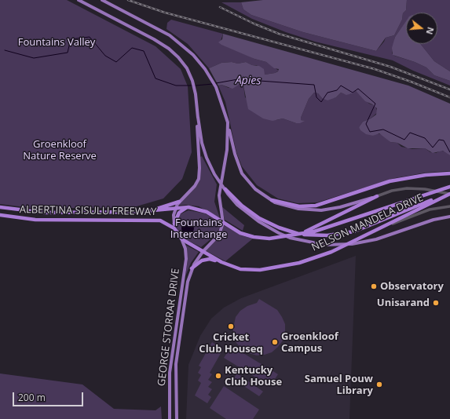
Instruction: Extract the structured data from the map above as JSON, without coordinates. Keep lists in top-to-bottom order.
{
  "streets": {
    "highway": ["ALBERTINA SISULU FREEWAY", "NELSON MANDELA DRIVE"],
    "main road": ["GEORGE STORRAR DRIVE"]
  },
  "crossings": [
    ["ALBERTINA SISULU FREEWAY", "NELSON MANDELA DRIVE"],
    ["ALBERTINA SISULU FREEWAY", "GEORGE STORRAR DRIVE"],
    ["NELSON MANDELA DRIVE", "GEORGE STORRAR DRIVE"]
  ],
  "water": ["Apies"],
  "parks": ["Fountains Valley", "Groenkloof Nature Reserve", "Fountains Interchange"],
  "places": [
    "Observatory",
    "Unisarand",
    "Cricket Club Houseq",
    "Groenkloof Campus",
    "Kentucky Club House",
    "Samuel Pouw Library"
  ],
  "scale_bar": "200 m",
  "north": "right"
}
